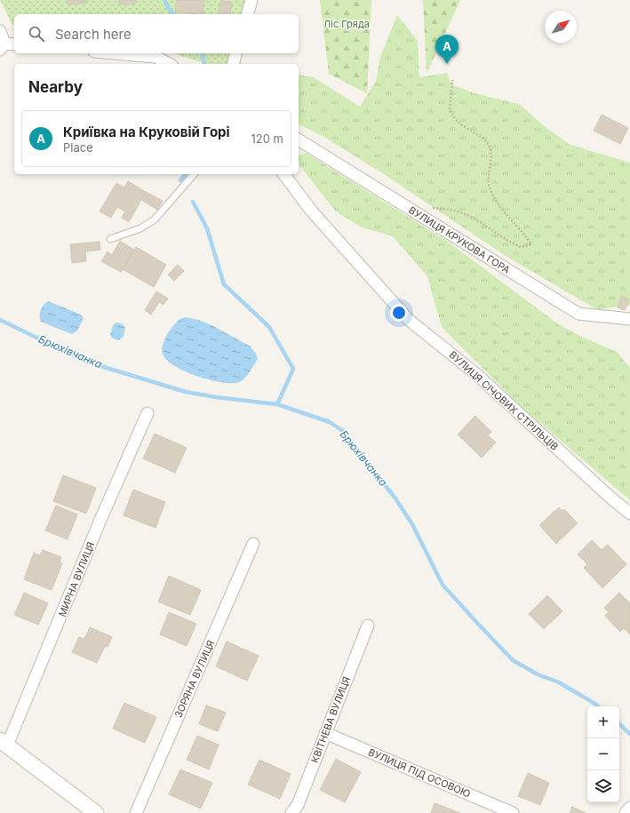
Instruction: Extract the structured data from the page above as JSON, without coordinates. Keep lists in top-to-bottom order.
{
  "streets": {
    "street": [
      "ВУЛИЦЯ КРУКОВА ГОРА",
      "ВУЛИЦЯ СІЧОВИХ СТРІЛЬЦІВ",
      "МИРНА ВУЛИЦЯ",
      "ЗОРЯНА ВУЛИЦЯ",
      "КВІТНЕВА ВУЛИЦЯ",
      "ВУЛИЦЯ ПІД ОСОВОЮ"
    ]
  },
  "crossings": [
    ["КВІТНЕВА ВУЛИЦЯ", "ВУЛИЦЯ ПІД ОСОВОЮ"]
  ],
  "water": ["Брюхівчанка"],
  "parks": ["Ліс Гряда"],
  "north": "top right",
  "page": {
    "search": "Search here",
    "pins": "A",
    "heading": "Nearby",
    "list": [
      {
        "mark": "A",
        "name": "Криївка на Круковій Горі",
        "note": "Place",
        "value": "120 m"
      }
    ],
    "map_buttons": ["+", "−"]
  }
}
